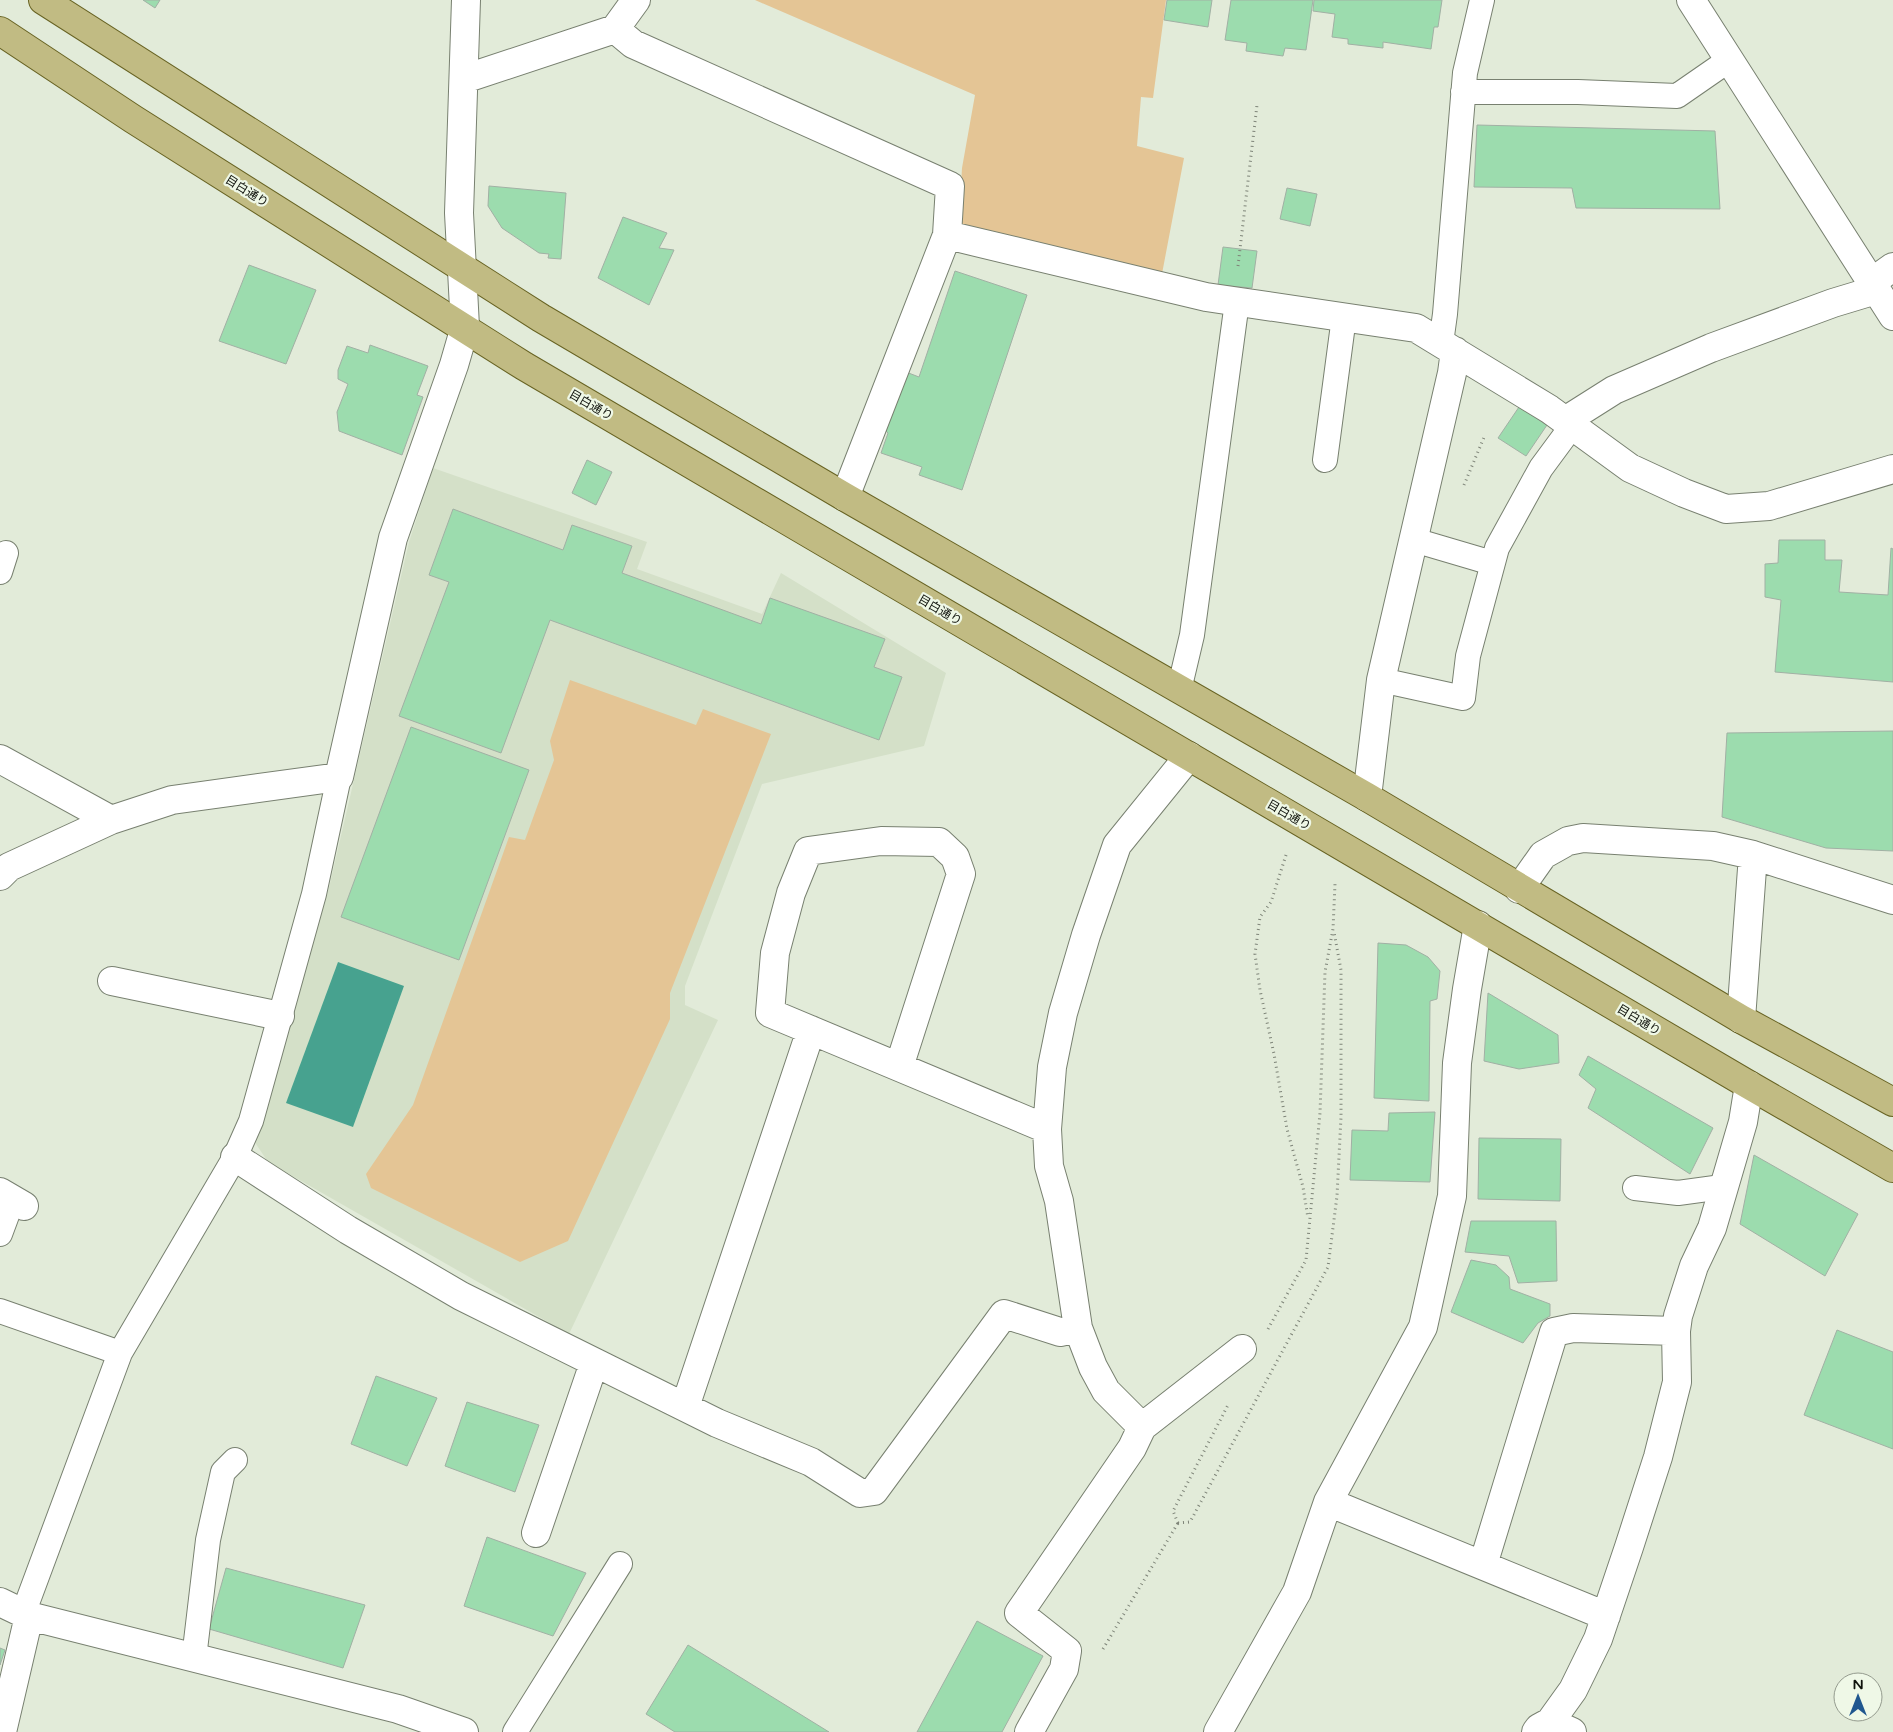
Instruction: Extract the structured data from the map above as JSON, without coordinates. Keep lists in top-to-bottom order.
{
  "streets": {
    "main road": ["目白通り"]
  },
  "north": "top"
}
